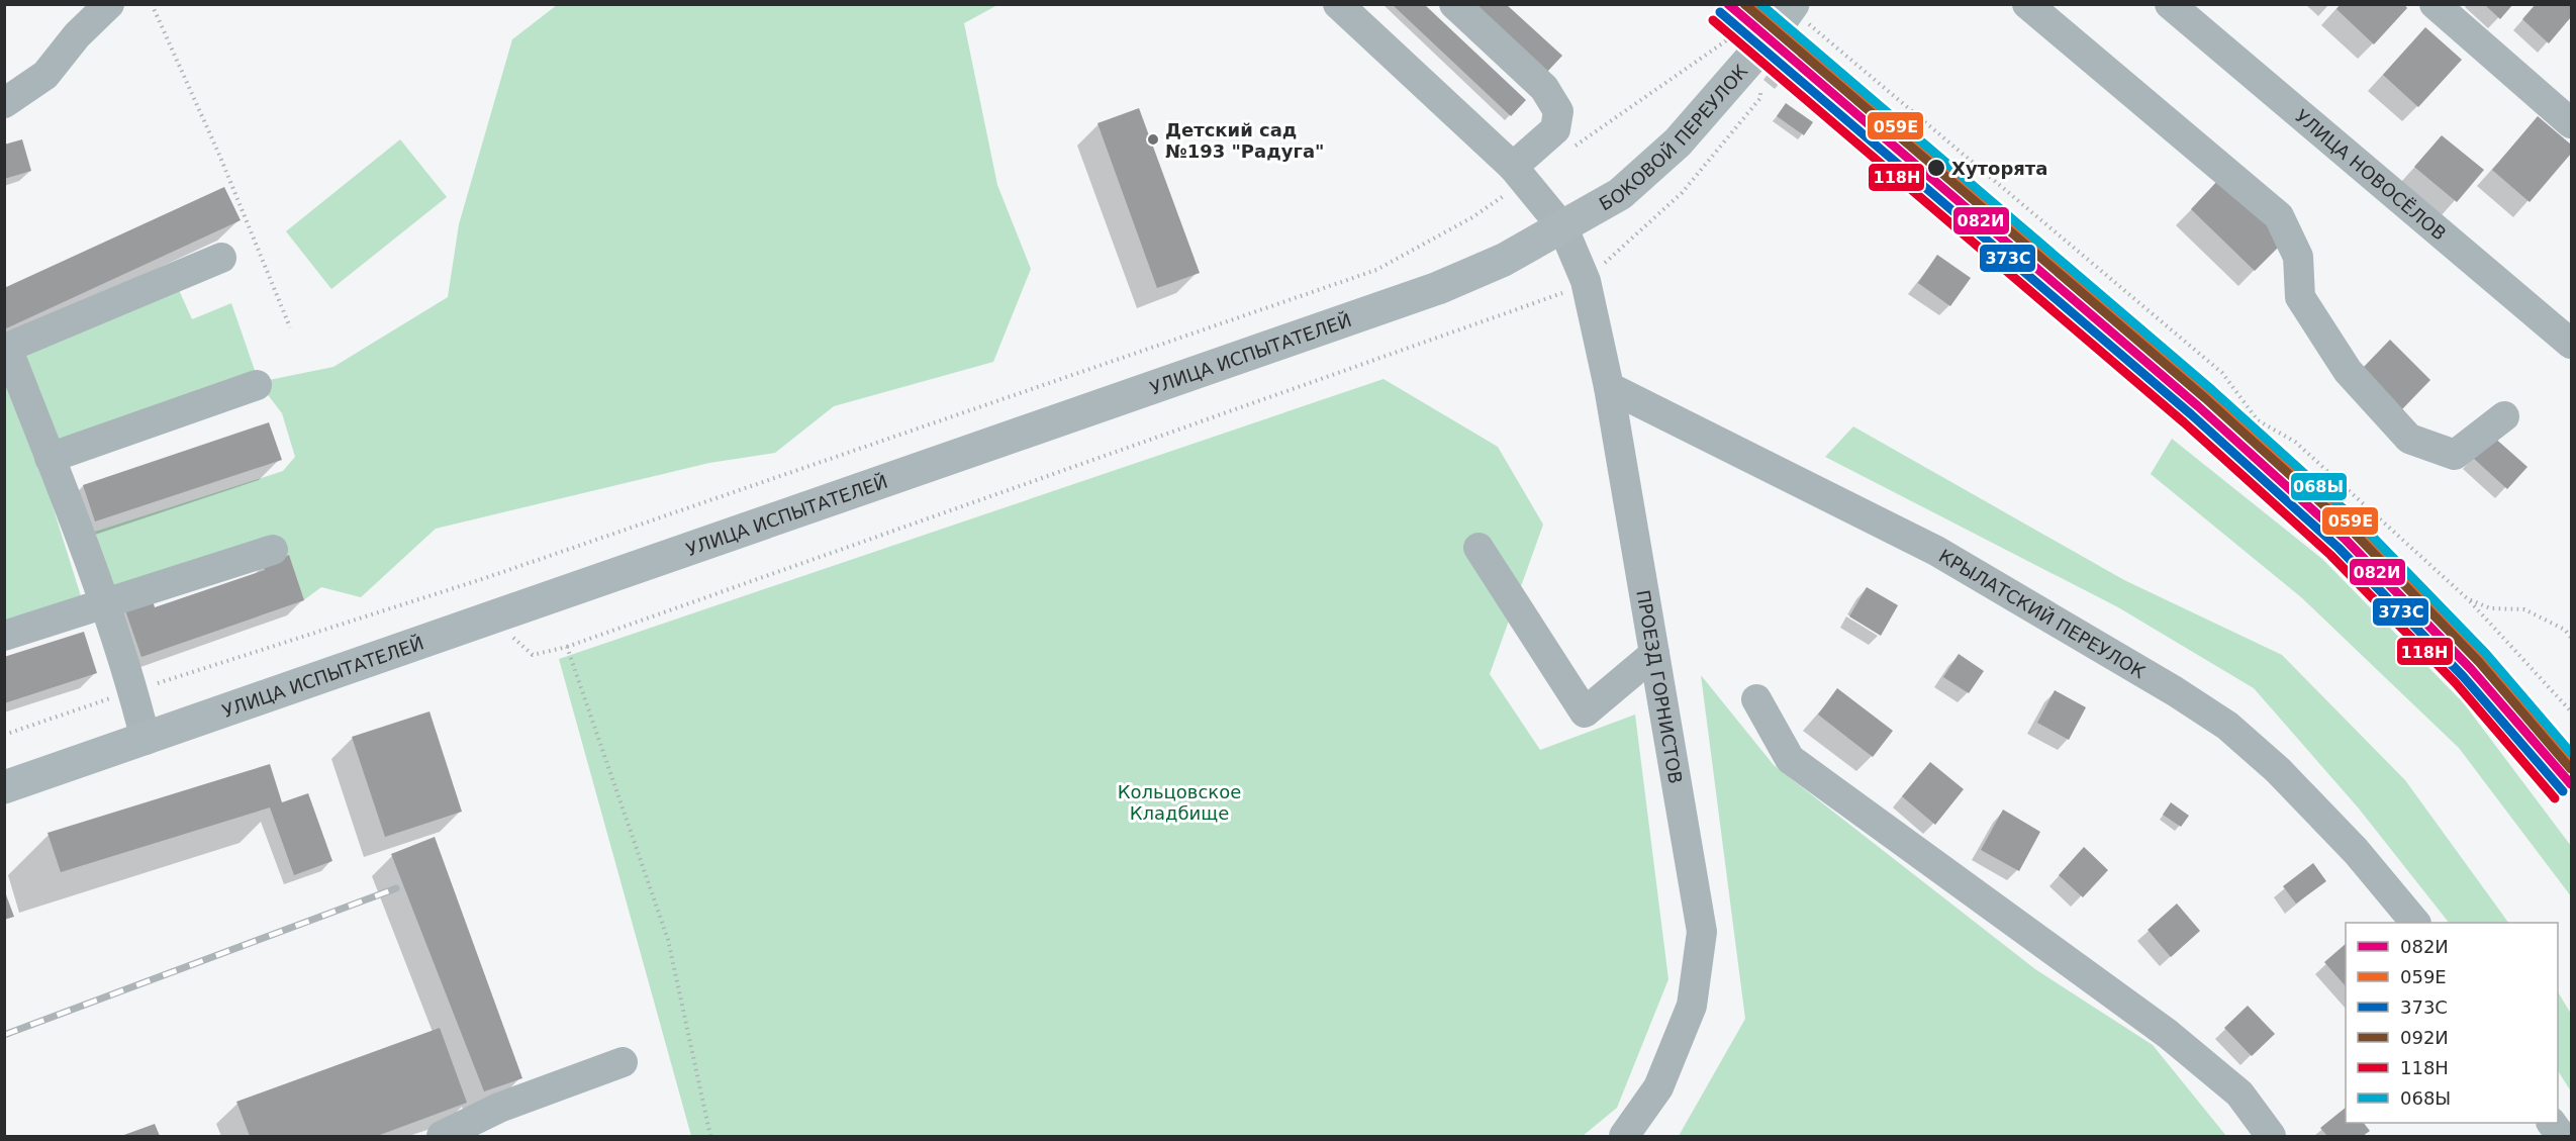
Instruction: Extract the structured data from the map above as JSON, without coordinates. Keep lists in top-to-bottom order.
{
  "streets": {
    "main road": ["БОКОВОЙ ПЕРЕУЛОК", "УЛИЦА ИСПЫТАТЕЛЕЙ"],
    "street": ["УЛИЦА НОВОСЁЛОВ", "КРЫЛАТСКИЙ ПЕРЕУЛОК", "ПРОЕЗД ГОРНИСТОВ"]
  },
  "crossings": [
    ["БОКОВОЙ ПЕРЕУЛОК", "УЛИЦА ИСПЫТАТЕЛЕЙ"],
    ["БОКОВОЙ ПЕРЕУЛОК", "ПРОЕЗД ГОРНИСТОВ"],
    ["УЛИЦА ИСПЫТАТЕЛЕЙ", "ПРОЕЗД ГОРНИСТОВ"],
    ["КРЫЛАТСКИЙ ПЕРЕУЛОК", "ПРОЕЗД ГОРНИСТОВ"]
  ],
  "parks": ["Кольцовское Кладбище"],
  "places": ["Детский сад №193 \"Радуга\"", "Хуторята"],
  "lines": [
    "transit line 082И",
    "transit line 059Е",
    "transit line 092И",
    "transit line 068Ы",
    "transit line 373C",
    "transit line 118Н"
  ],
  "legend": [
    "082И",
    "059Е",
    "373C",
    "092И",
    "118Н",
    "068Ы"
  ]
}
